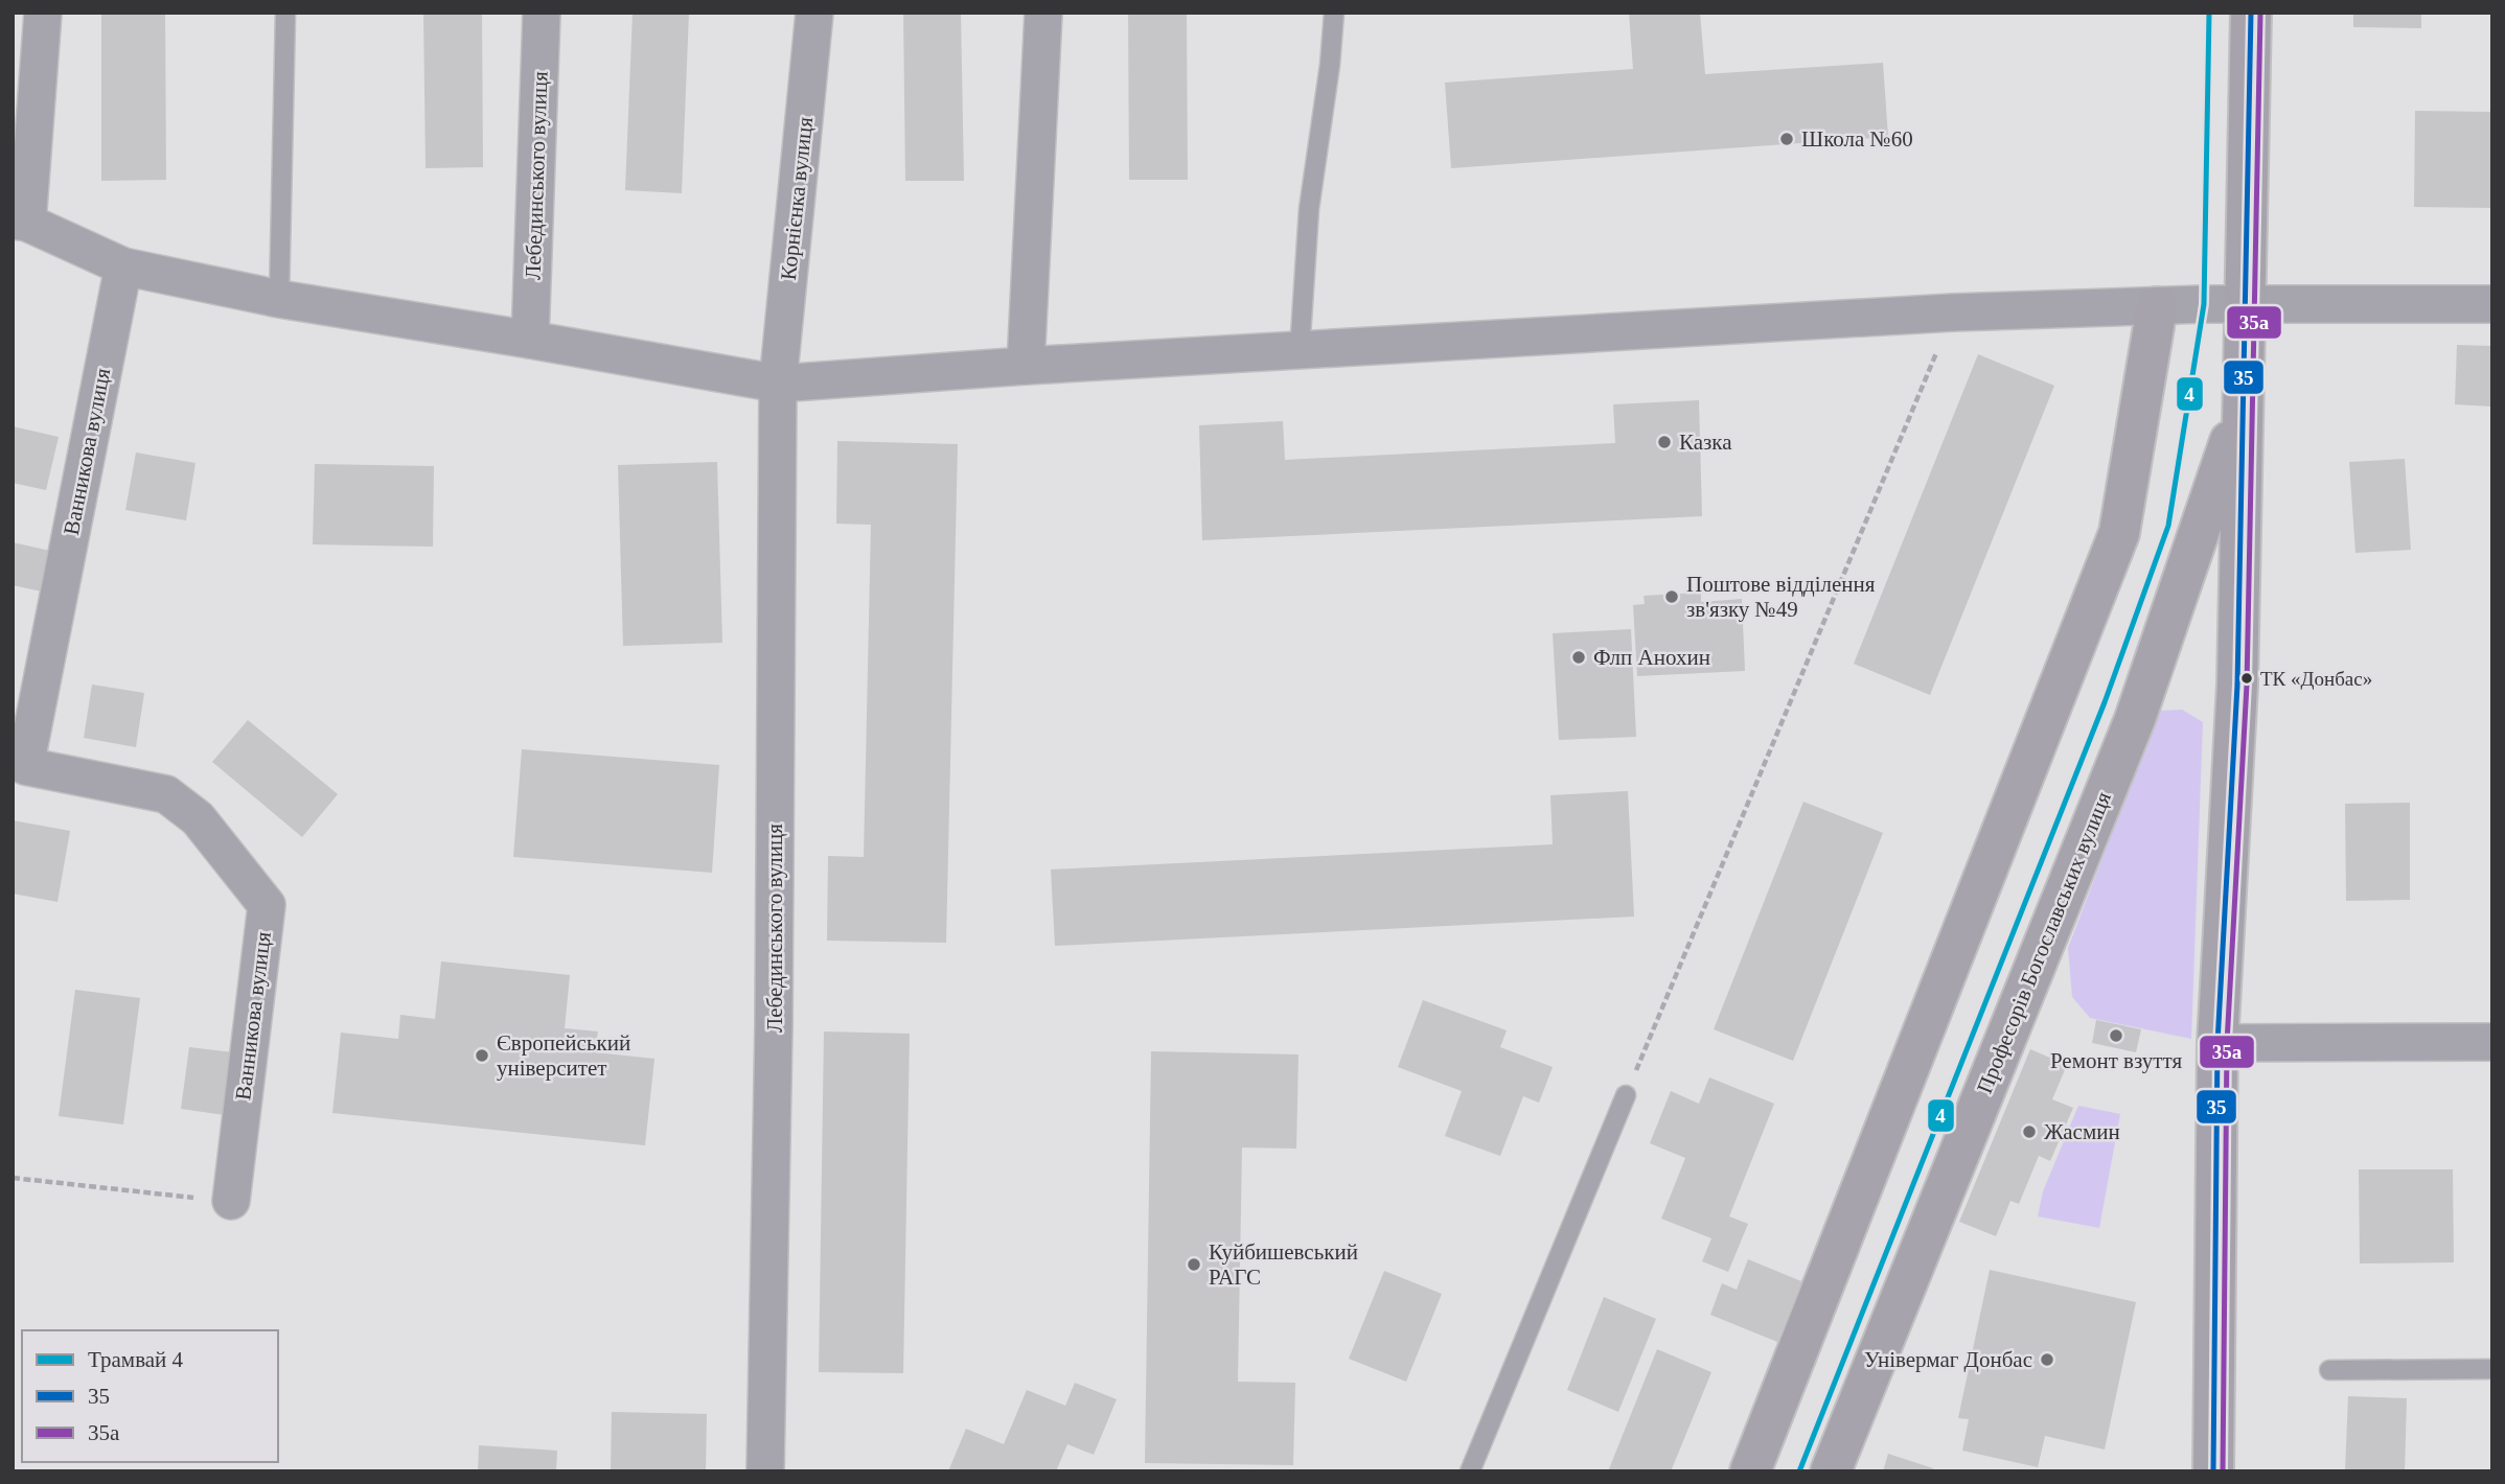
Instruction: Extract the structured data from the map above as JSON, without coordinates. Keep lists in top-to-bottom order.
{
  "streets": {
    "street": [
      "Лебединського вулиця",
      "Корнієнка вулиця",
      "Ванникова вулиця",
      "Професорів Богославських вулиця"
    ]
  },
  "crossings": [
    ["Лебединського вулиця", "Корнієнка вулиця"]
  ],
  "places": [
    "Школа №60",
    "Казка",
    "Поштове відділення зв'язку №49",
    "Флп Анохин",
    "ТК «Донбас»",
    "Ремонт взуття",
    "Європейський університет",
    "Жасмин",
    "Куйбишевський РАГС",
    "Універмаг Донбас"
  ],
  "lines": ["tram line 4", "transit line 35", "transit line 35а"],
  "legend": ["Трамвай 4", "35", "35а"]
}
